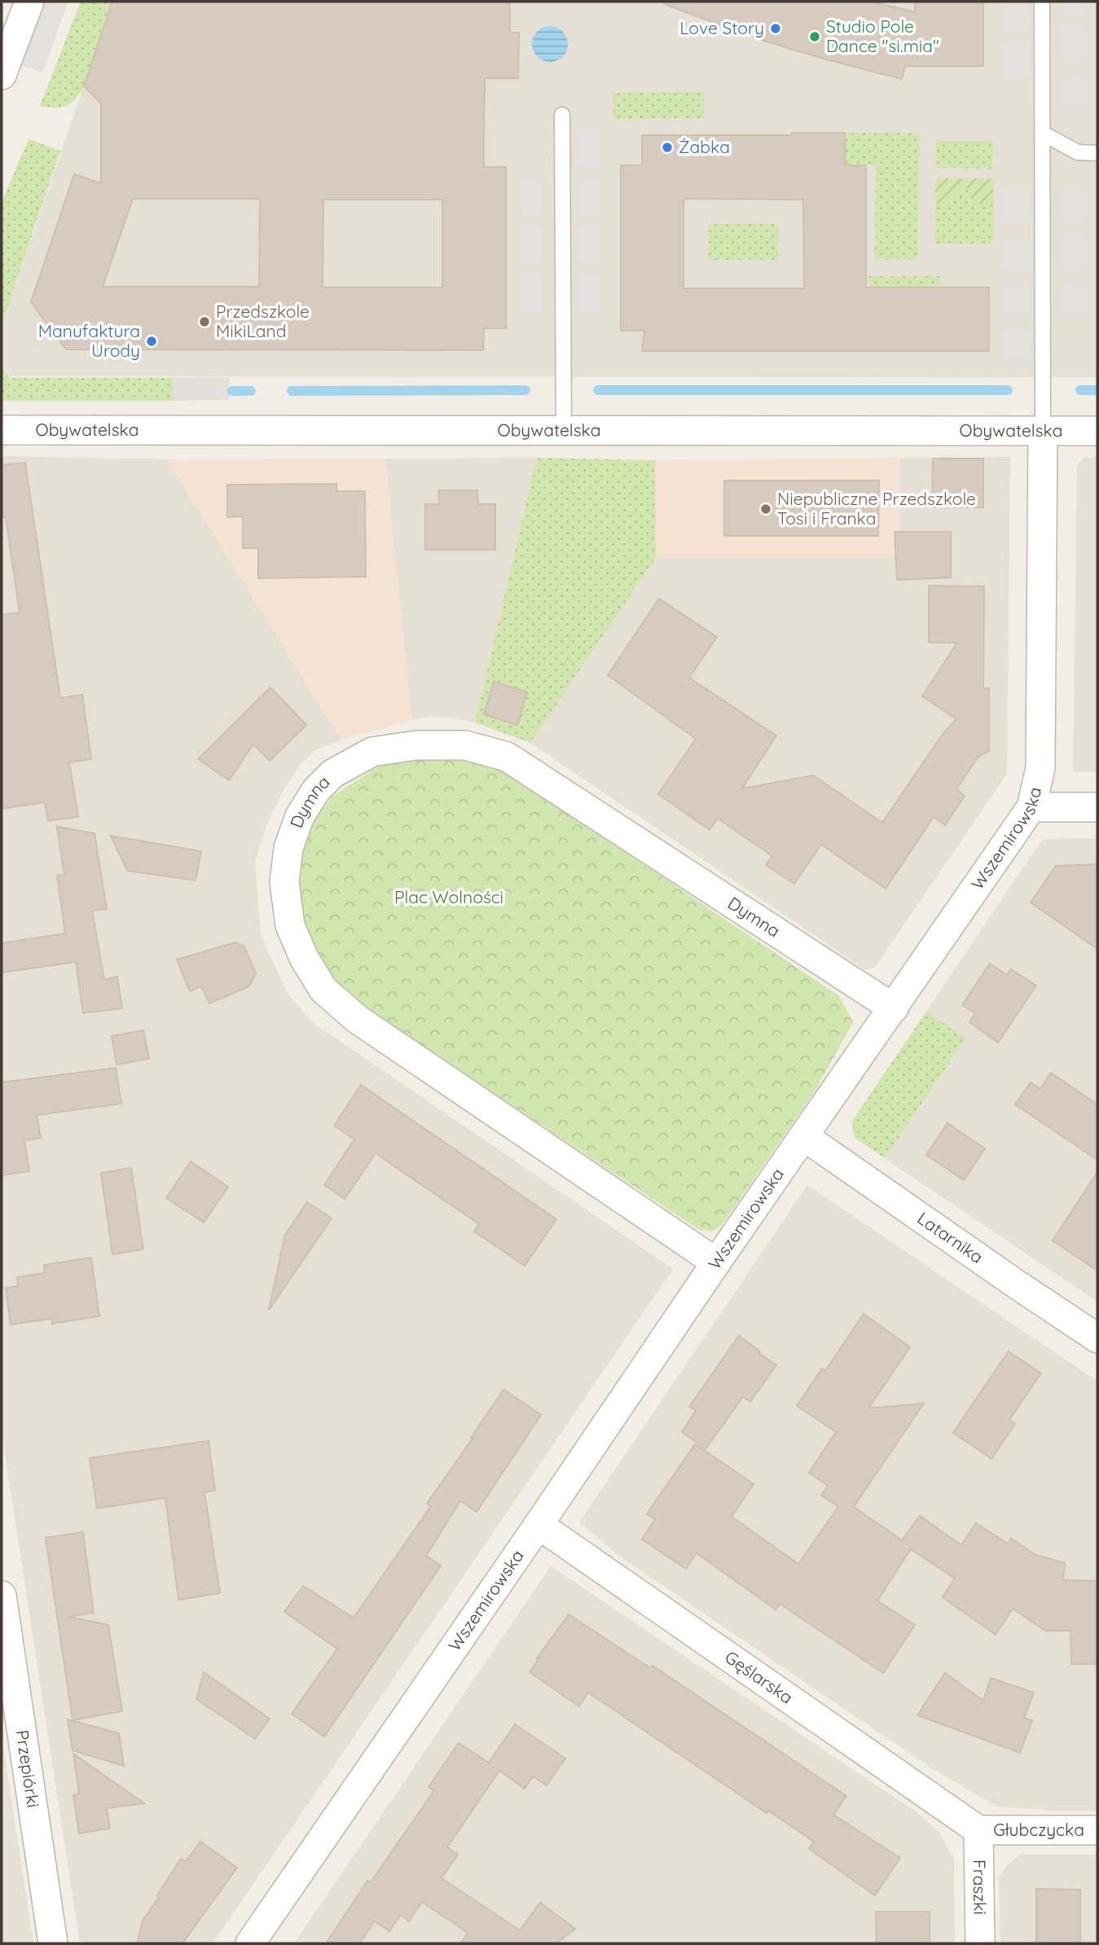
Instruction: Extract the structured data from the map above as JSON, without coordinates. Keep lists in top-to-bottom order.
{
  "streets": {
    "street": [
      "Obywatelska",
      "Dymna",
      "Wszemirowska",
      "Latarnika",
      "Gęślarska",
      "Przepiórki",
      "Głubczycka",
      "Fraszki"
    ]
  },
  "crossings": [
    ["Obywatelska", "Wszemirowska"],
    ["Dymna", "Wszemirowska"],
    ["Wszemirowska", "Latarnika"],
    ["Wszemirowska", "Gęślarska"],
    ["Gęślarska", "Głubczycka"],
    ["Gęślarska", "Fraszki"],
    ["Głubczycka", "Fraszki"]
  ],
  "parks": ["Plac Wolności"],
  "places": [
    "Love Story",
    "Studio Pole Dance \"si.mia\"",
    "Żabka",
    "Przedszkole MikiLand",
    "Manufaktura Urody",
    "Niepubliczne Przedszkole Tosi i Franka"
  ]
}
